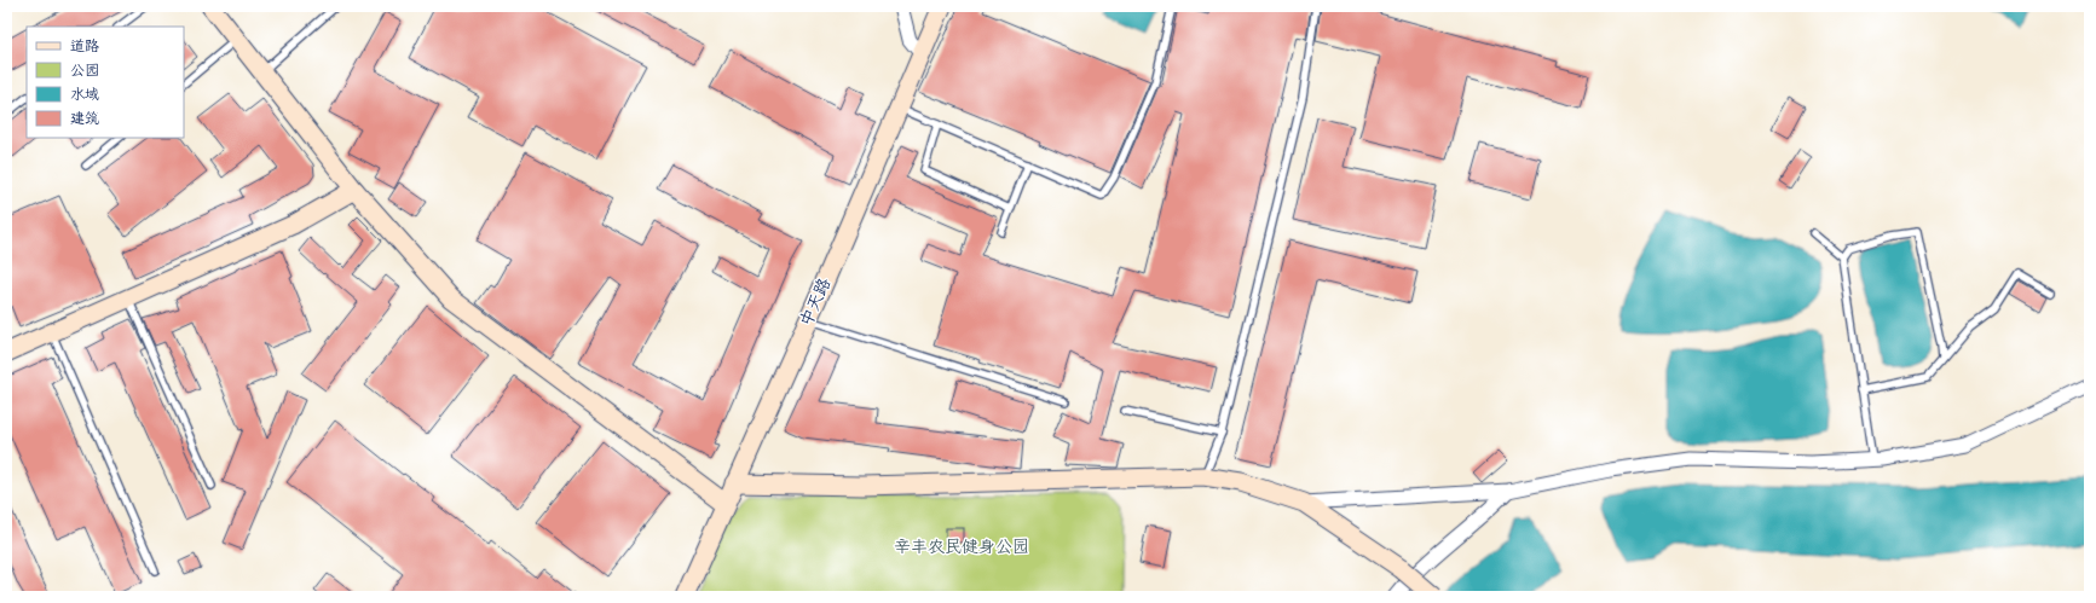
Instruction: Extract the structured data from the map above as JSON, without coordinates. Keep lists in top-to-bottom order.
{
  "streets": {
    "main road": ["中天路"]
  },
  "parks": ["辛丰农民健身公园"],
  "legend": [
    "道路",
    "公园",
    "水域",
    "建筑"
  ]
}
